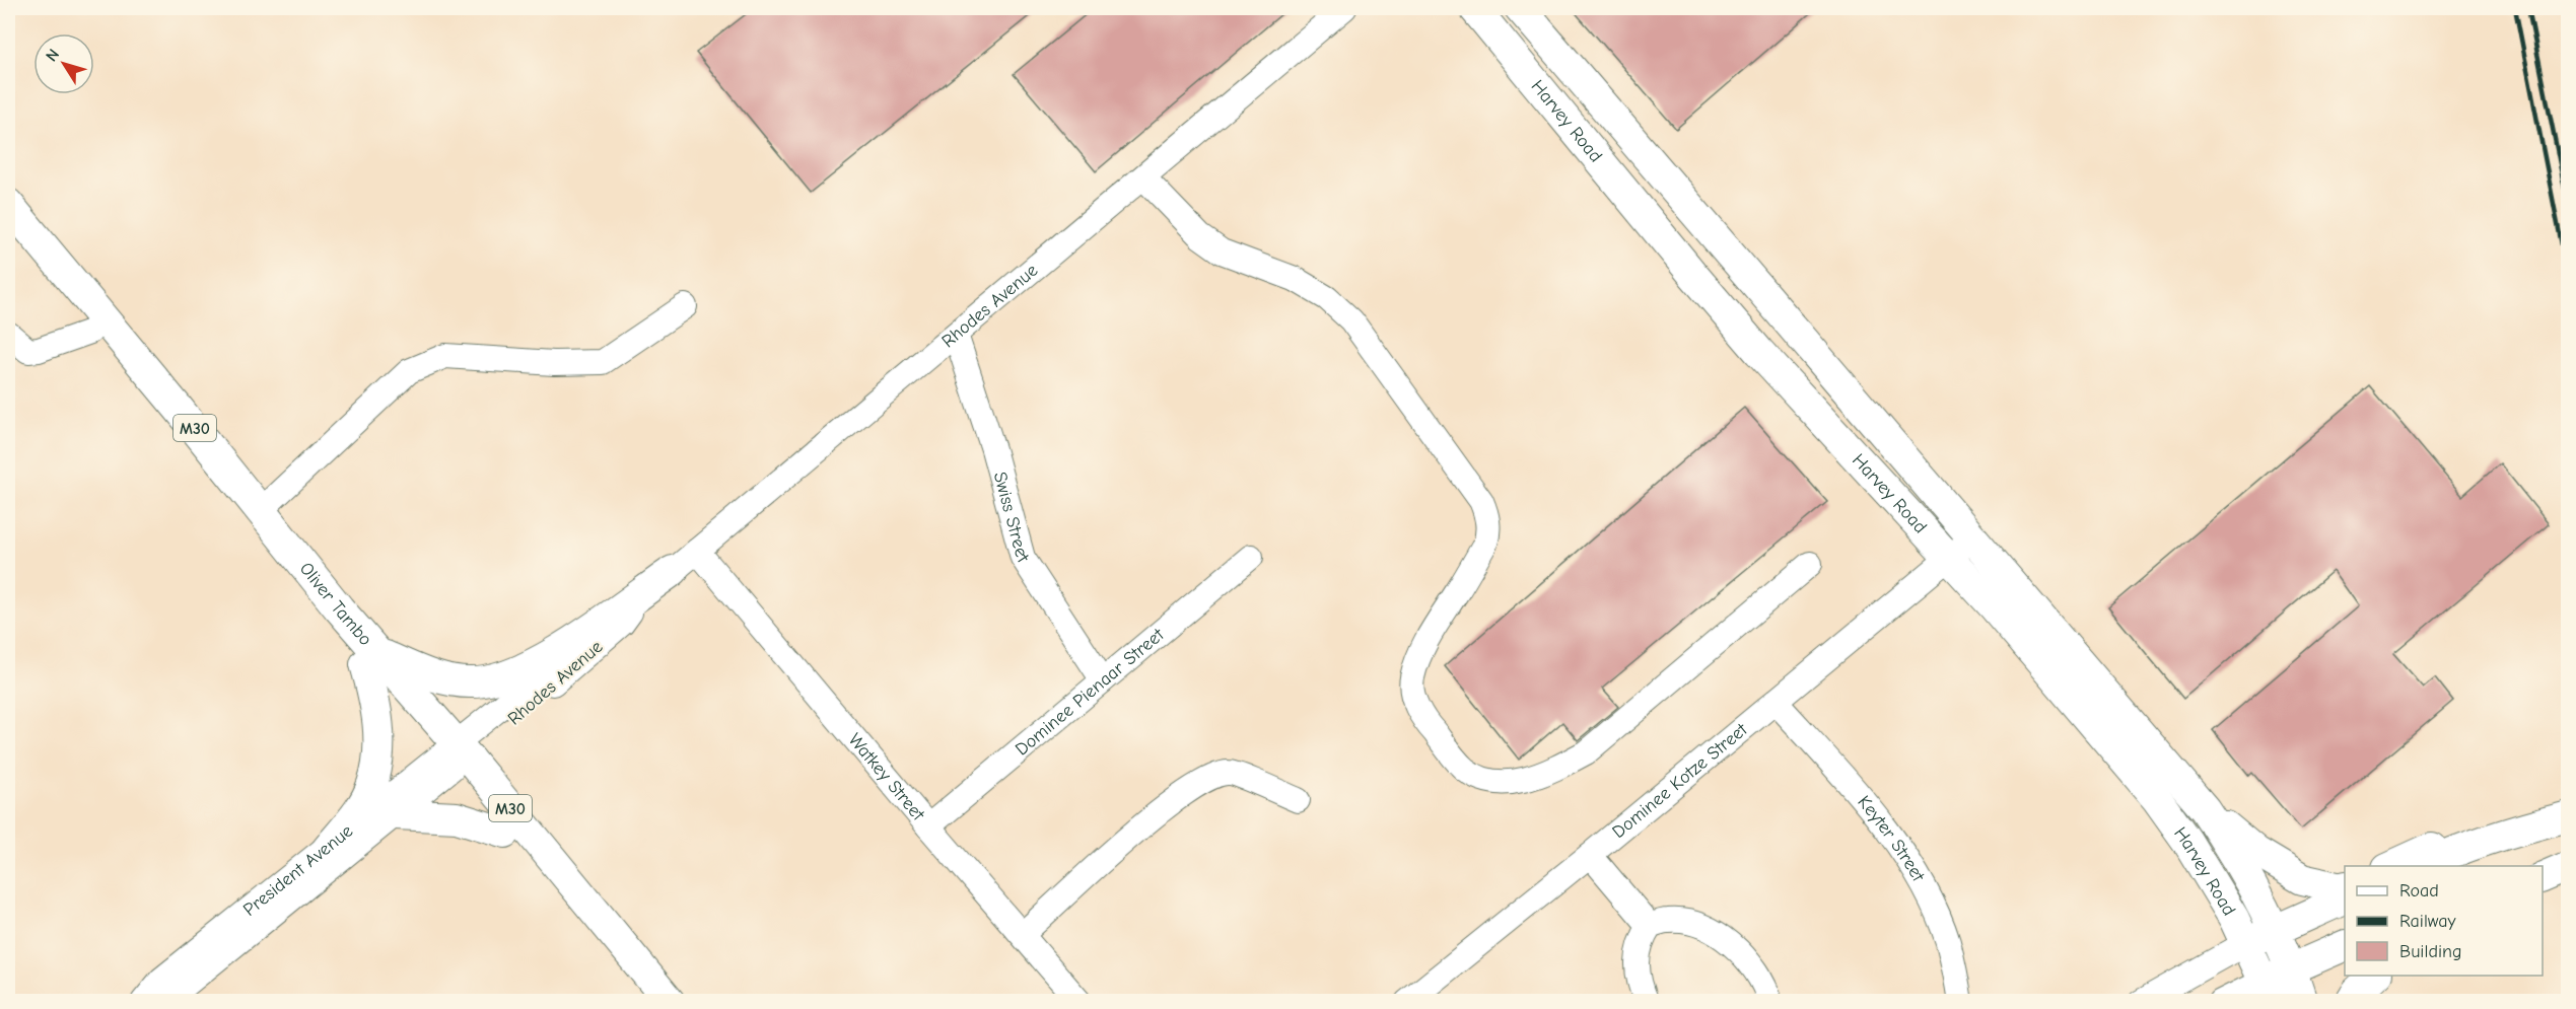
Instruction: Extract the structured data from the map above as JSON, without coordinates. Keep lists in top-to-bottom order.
{
  "streets": {
    "main road": ["Harvey Road", "M30", "Oliver Tambo"],
    "street": [
      "Rhodes Avenue",
      "Swiss Street",
      "Dominee Pienaar Street",
      "Watkey Street",
      "Dominee Kotze Street",
      "Keyter Street",
      "President Avenue"
    ]
  },
  "crossings": [
    ["Harvey Road", "Dominee Kotze Street"],
    ["Rhodes Avenue", "Swiss Street"],
    ["Rhodes Avenue", "Oliver Tambo"],
    ["Rhodes Avenue", "Watkey Street"],
    ["Rhodes Avenue", "President Avenue"],
    ["Swiss Street", "Dominee Pienaar Street"],
    ["Oliver Tambo", "President Avenue"],
    ["Dominee Pienaar Street", "Watkey Street"],
    ["Dominee Kotze Street", "Keyter Street"]
  ],
  "legend": ["Road", "Railway", "Building"],
  "north": "top left"
}
